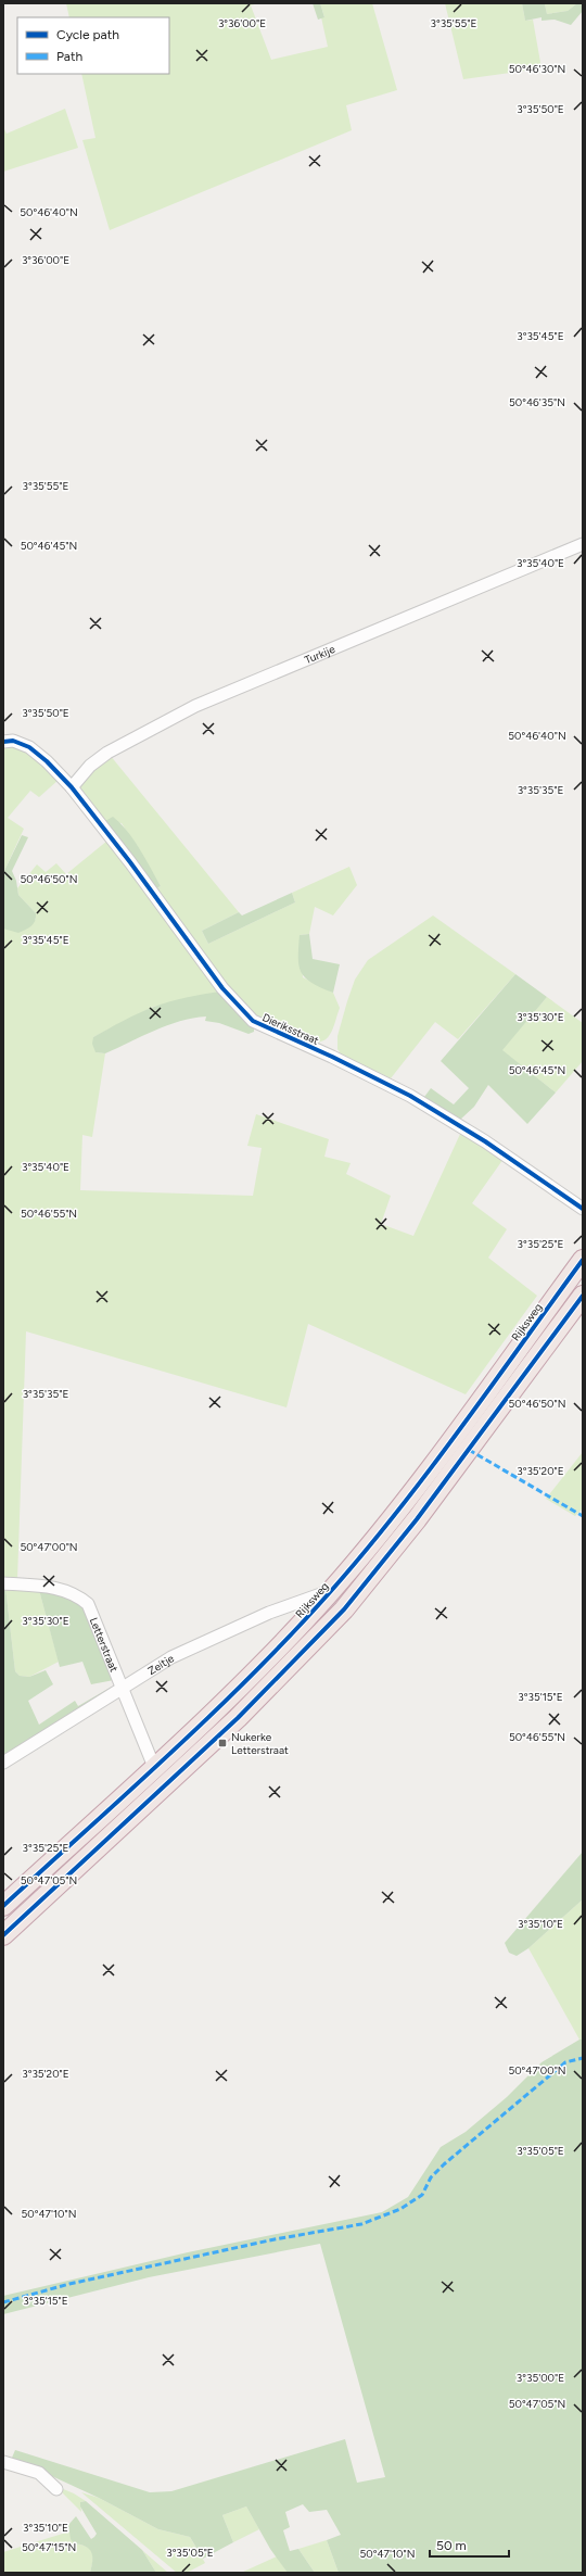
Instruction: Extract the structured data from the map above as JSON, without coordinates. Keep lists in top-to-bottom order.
{
  "streets": {
    "highway": ["Rijksweg"],
    "street": [
      "Turkije",
      "Dieriksstraat",
      "Letterstraat",
      "Zeitje"
    ]
  },
  "crossings": [
    ["Turkije", "Dieriksstraat"],
    ["Rijksweg", "Letterstraat"],
    ["Rijksweg", "Zeitje"],
    ["Letterstraat", "Zeitje"]
  ],
  "places": {
    "transit": ["Nukerke Letterstraat"]
  },
  "legend": ["Cycle path", "Path"],
  "scale_bar": "50 m",
  "coordinates": [
    "3°36'00\"E",
    "3°35'55\"E",
    "50°46'30\"N",
    "3°35'50\"E",
    "50°46'40\"N",
    "3°35'45\"E",
    "50°46'35\"N",
    "50°46'45\"N",
    "3°35'40\"E",
    "3°35'35\"E",
    "50°46'50\"N",
    "3°35'30\"E",
    "50°46'55\"N",
    "3°35'25\"E",
    "3°35'20\"E",
    "50°47'00\"N",
    "3°35'15\"E",
    "50°47'05\"N",
    "3°35'10\"E",
    "3°35'05\"E",
    "50°47'10\"N",
    "3°35'00\"E",
    "50°47'15\"N"
  ]
}
